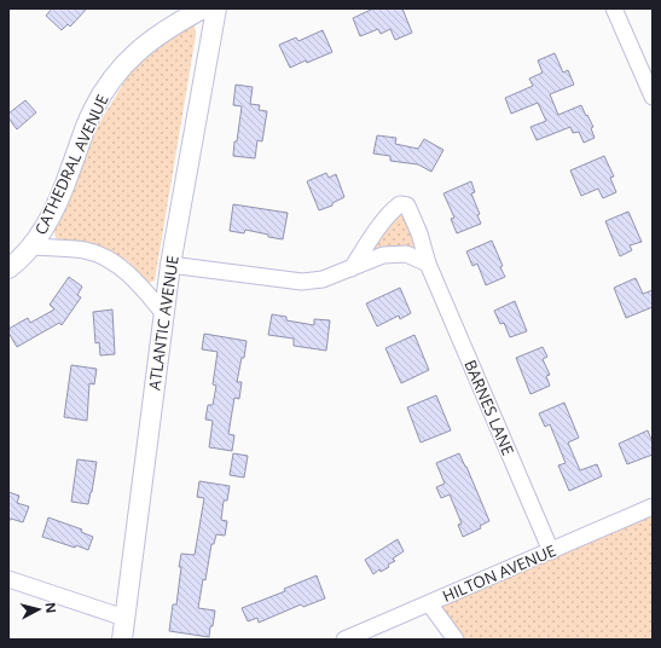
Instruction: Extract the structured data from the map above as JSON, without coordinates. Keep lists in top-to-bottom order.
{
  "streets": {
    "street": [
      "CATHEDRAL AVENUE",
      "ATLANTIC AVENUE",
      "BARNES LANE",
      "HILTON AVENUE"
    ]
  },
  "crossings": [
    ["BARNES LANE", "HILTON AVENUE"]
  ],
  "north": "right"
}
